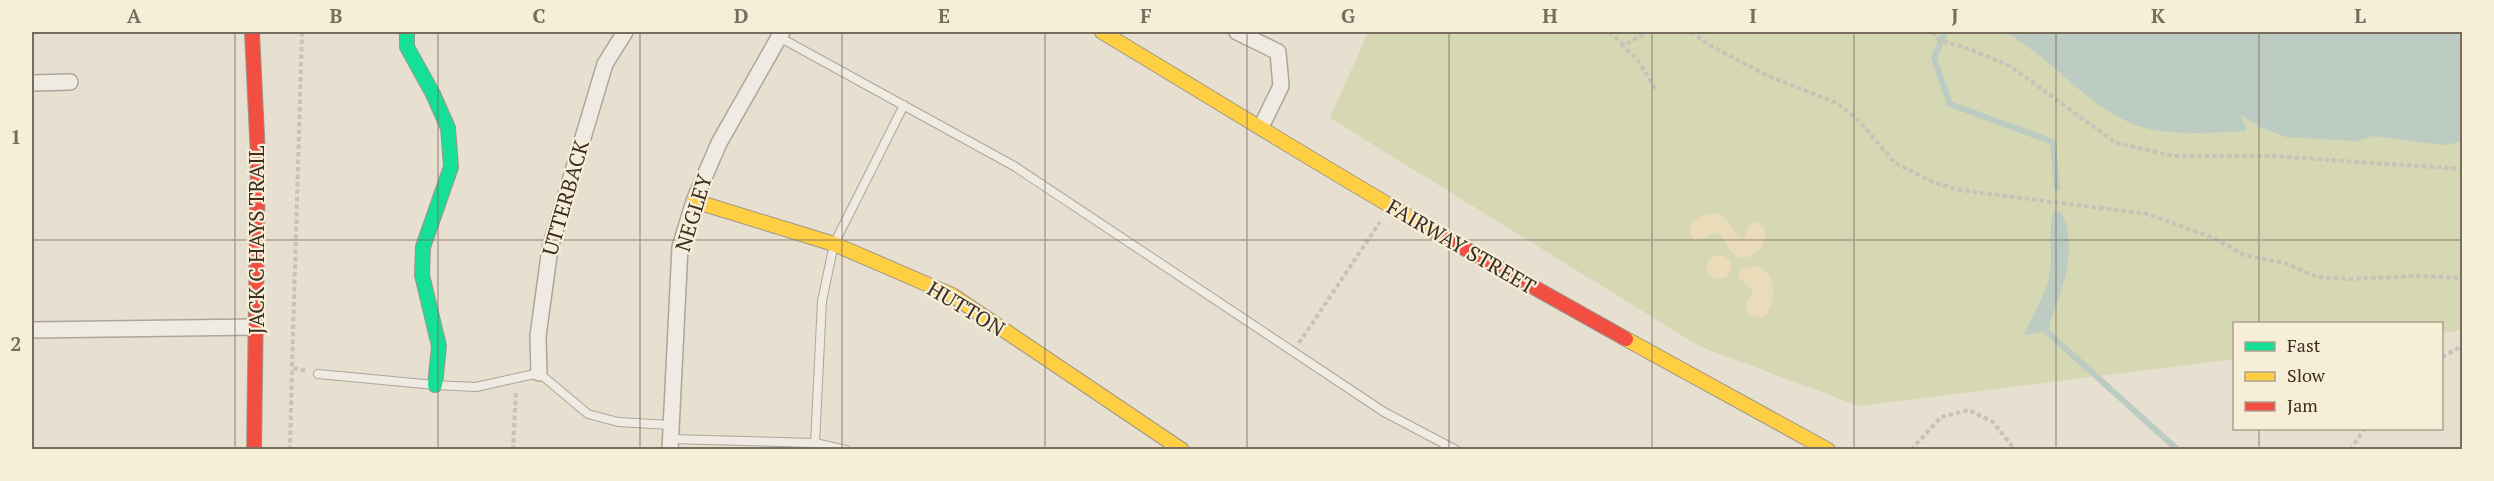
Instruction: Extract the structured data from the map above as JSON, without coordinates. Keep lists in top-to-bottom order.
{
  "streets": {
    "street": [
      "UTTERBACK",
      "NEGLEY",
      "JACK C HAYS TRAIL",
      "FAIRWAY STREET",
      "HUTTON"
    ]
  },
  "crossings": [
    ["NEGLEY", "HUTTON"]
  ],
  "legend": ["Fast", "Slow", "Jam"],
  "grid": {
    "columns": [
      "A",
      "B",
      "C",
      "D",
      "E",
      "F",
      "G",
      "H",
      "I",
      "J",
      "K",
      "L"
    ],
    "rows": ["1", "2"]
  }
}
